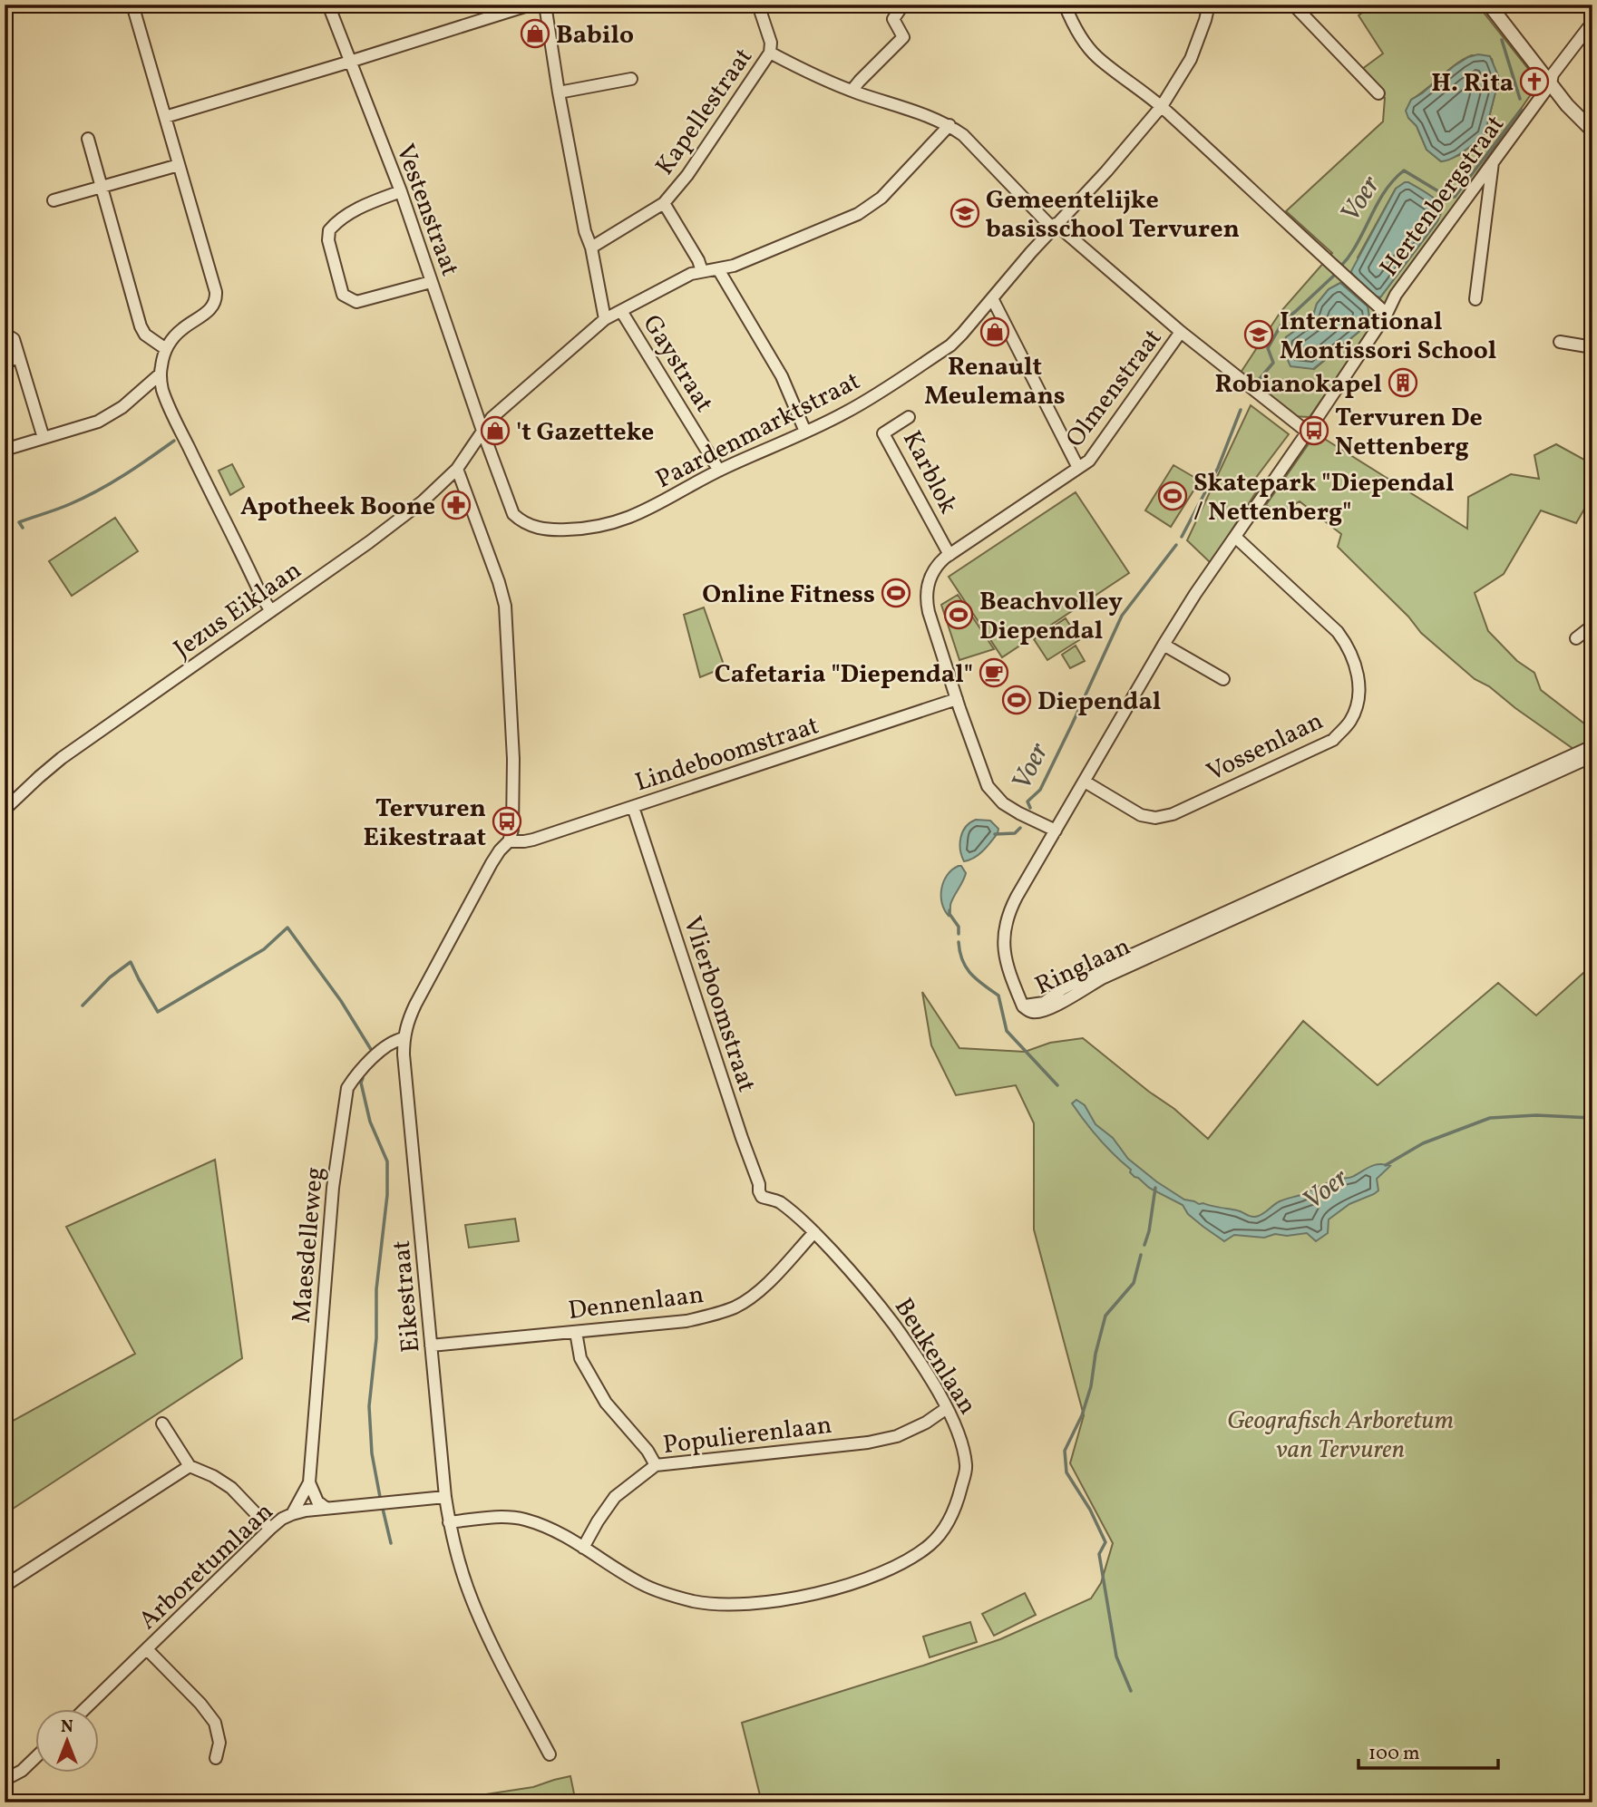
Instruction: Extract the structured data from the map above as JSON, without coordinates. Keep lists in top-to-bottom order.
{
  "streets": {
    "street": [
      "Kapellestraat",
      "Hertenbergstraat",
      "Vestenstraat",
      "Gaystraat",
      "Olmenstraat",
      "Paardenmarktstraat",
      "Karblok",
      "Jezus Eiklaan",
      "Vossenlaan",
      "Lindeboomstraat",
      "Ringlaan",
      "Vlierboomstraat",
      "Maesdelleweg",
      "Eikestraat",
      "Dennenlaan",
      "Beukenlaan",
      "Populierenlaan",
      "Arboretumlaan"
    ]
  },
  "crossings": [
    ["Hertenbergstraat", "Vossenlaan"],
    ["Hertenbergstraat", "Ringlaan"],
    ["Vestenstraat", "Paardenmarktstraat"],
    ["Vestenstraat", "Jezus Eiklaan"],
    ["Gaystraat", "Paardenmarktstraat"],
    ["Paardenmarktstraat", "Jezus Eiklaan"],
    ["Lindeboomstraat", "Vlierboomstraat"],
    ["Lindeboomstraat", "Eikestraat"],
    ["Vlierboomstraat", "Beukenlaan"],
    ["Maesdelleweg", "Eikestraat"],
    ["Maesdelleweg", "Arboretumlaan"],
    ["Eikestraat", "Dennenlaan"],
    ["Eikestraat", "Beukenlaan"],
    ["Eikestraat", "Arboretumlaan"],
    ["Dennenlaan", "Beukenlaan"],
    ["Beukenlaan", "Populierenlaan"]
  ],
  "water": ["Voer"],
  "parks": ["Geografisch Arboretum van Tervuren"],
  "places": {
    "shop": ["Babilo", "Renault Meulemans", "'t Gazetteke"],
    "church": ["H. Rita"],
    "school or university": ["Gemeentelijke basisschool Tervuren", "International Montissori School"],
    "building": ["Robianokapel"],
    "bus stop": ["Tervuren De Nettenberg", "Tervuren Eikestraat"],
    "sports": [
      "Skatepark \"Diependal / Nettenberg\"",
      "Online Fitness",
      "Beachvolley Diependal",
      "Diependal"
    ],
    "pharmacy": ["Apotheek Boone"],
    "cafe": ["Cafetaria \"Diependal\""]
  },
  "scale_bar": "100 m",
  "north": "top"
}
